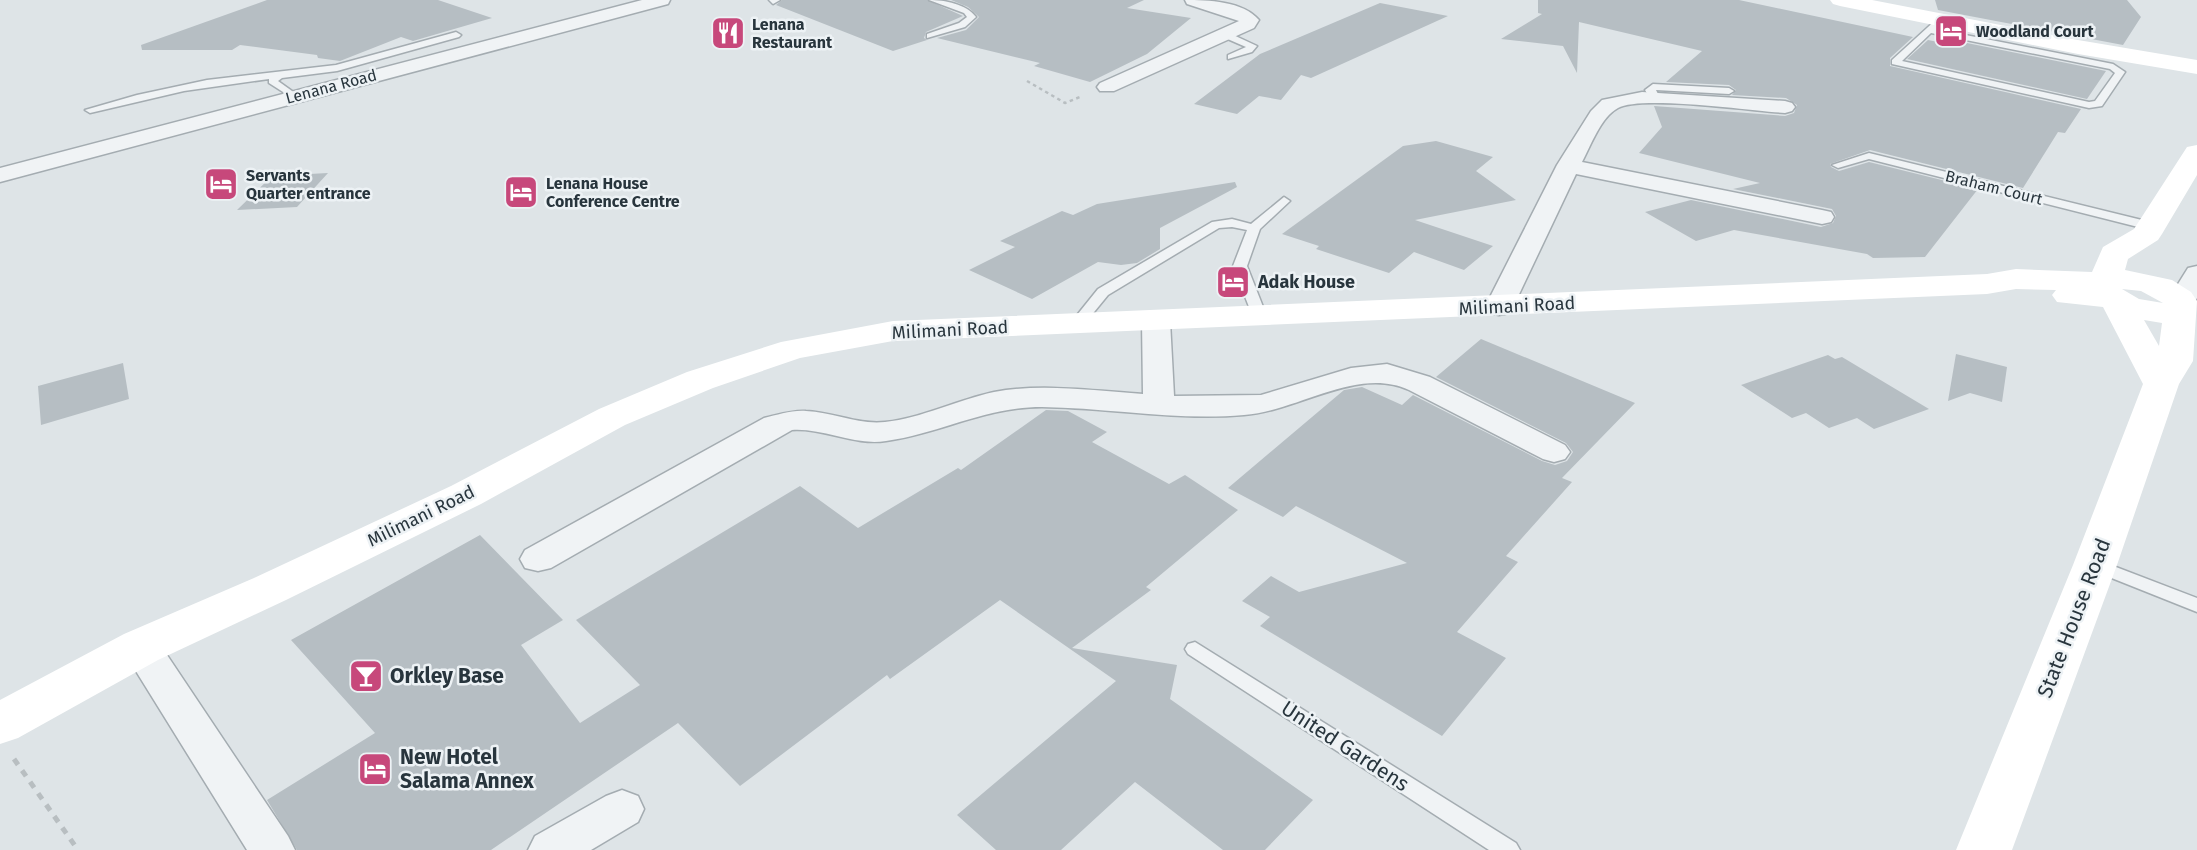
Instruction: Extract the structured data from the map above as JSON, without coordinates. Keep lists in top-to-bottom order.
{
  "streets": {
    "street": ["Lenana Road", "Milimani Road", "State House Road"],
    "lane": ["Braham Court", "United Gardens"]
  },
  "crossings": [
    ["Braham Court", "State House Road"],
    ["Milimani Road", "State House Road"]
  ],
  "places": {
    "hotel": [
      "Woodland Court",
      "Servants Quarter entrance",
      "Lenana House Conference Centre",
      "Adak House",
      "New Hotel Salama Annex"
    ],
    "restaurant": ["Lenana Restaurant"],
    "bar": ["Orkley Base"]
  }
}
